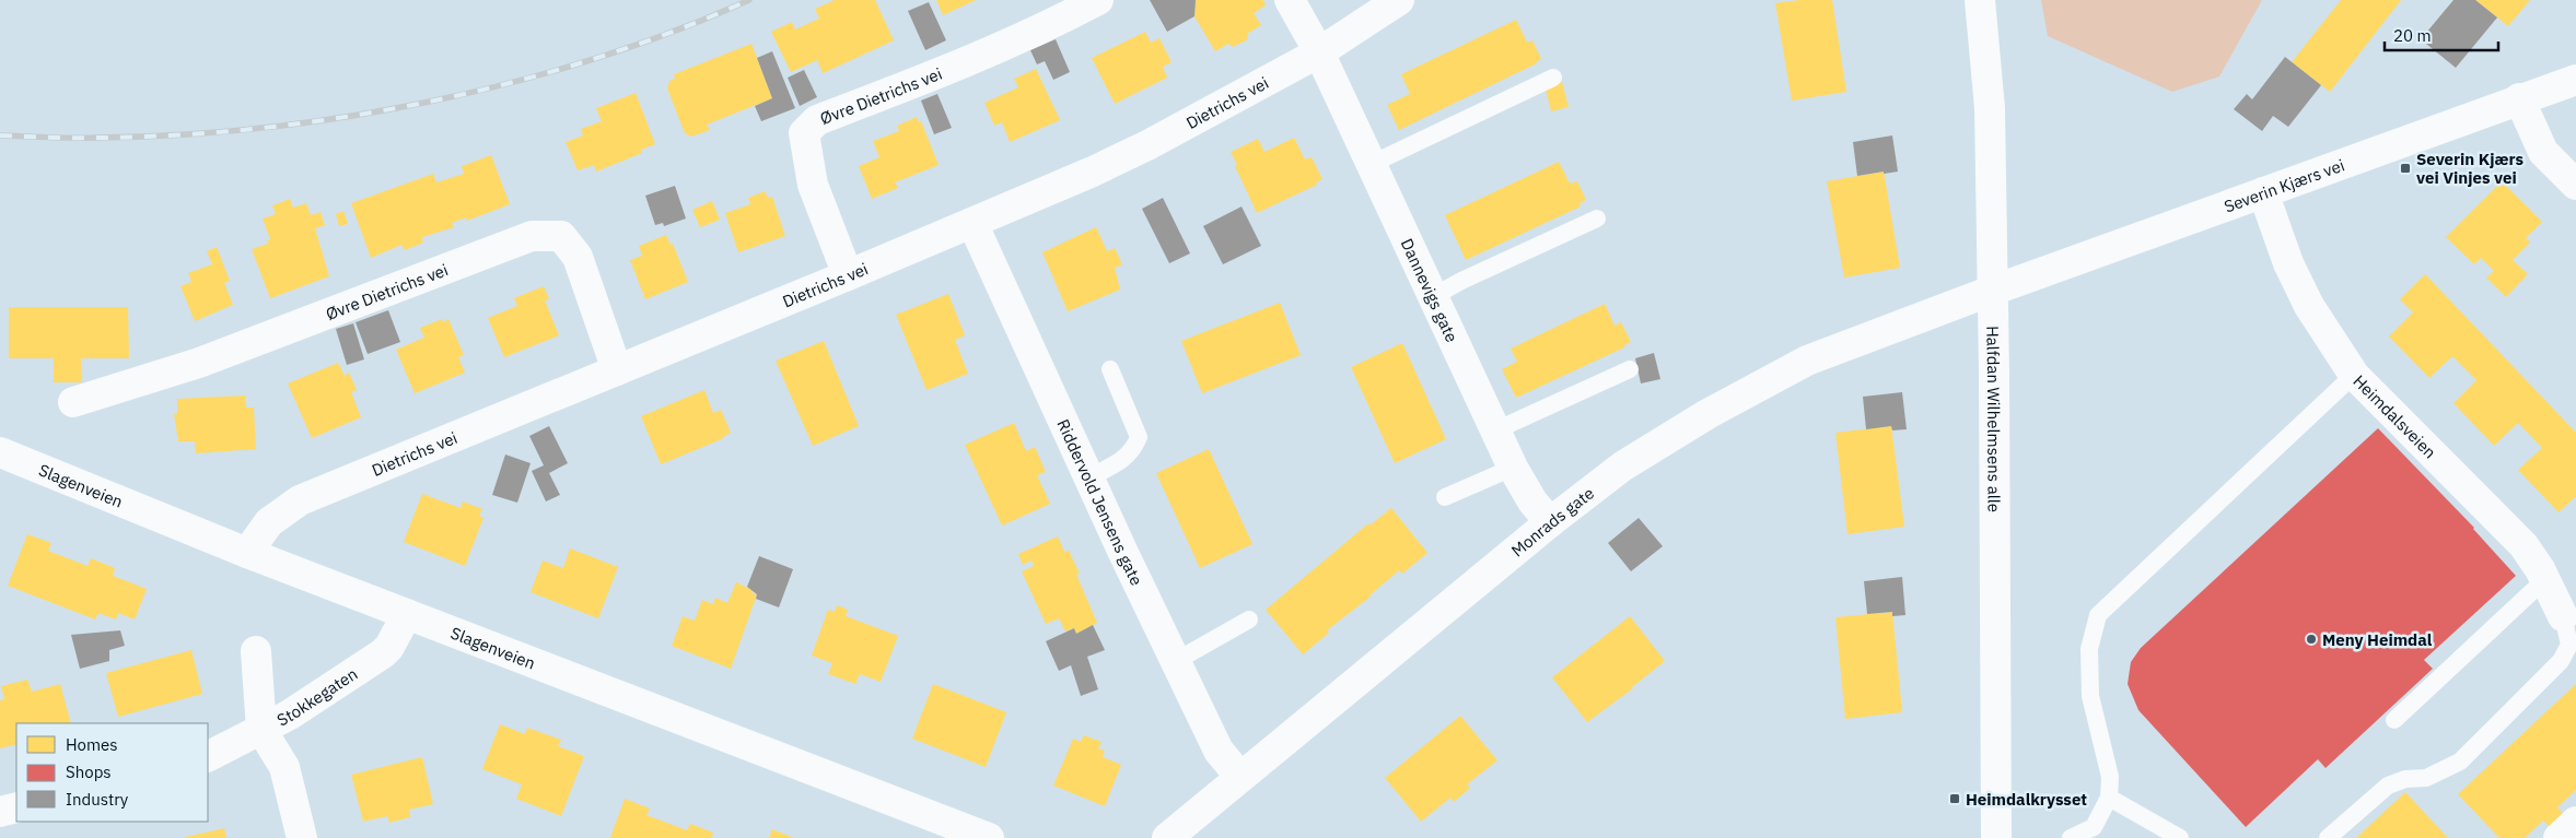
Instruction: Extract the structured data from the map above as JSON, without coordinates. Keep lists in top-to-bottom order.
{
  "streets": {
    "street": [
      "Øvre Dietrichs vei",
      "Dietrichs vei",
      "Severin Kjærs vei",
      "Dannevigs gate",
      "Heimdalsveien",
      "Halfdan Wilhelmsens alle",
      "Slagenveien",
      "Riddervold Jensens gate",
      "Monrads gate",
      "Stokkegaten"
    ]
  },
  "crossings": [
    ["Øvre Dietrichs vei", "Dietrichs vei"],
    ["Dietrichs vei", "Dannevigs gate"],
    ["Dietrichs vei", "Slagenveien"],
    ["Dietrichs vei", "Riddervold Jensens gate"],
    ["Severin Kjærs vei", "Heimdalsveien"],
    ["Severin Kjærs vei", "Halfdan Wilhelmsens alle"],
    ["Severin Kjærs vei", "Monrads gate"],
    ["Dannevigs gate", "Monrads gate"],
    ["Halfdan Wilhelmsens alle", "Monrads gate"],
    ["Slagenveien", "Stokkegaten"],
    ["Riddervold Jensens gate", "Monrads gate"]
  ],
  "places": {
    "transit": ["Severin Kjærs vei Vinjes vei", "Heimdalkrysset"],
    "other": ["Meny Heimdal"]
  },
  "legend": ["Homes", "Shops", "Industry"],
  "scale_bar": "20 m"
}
